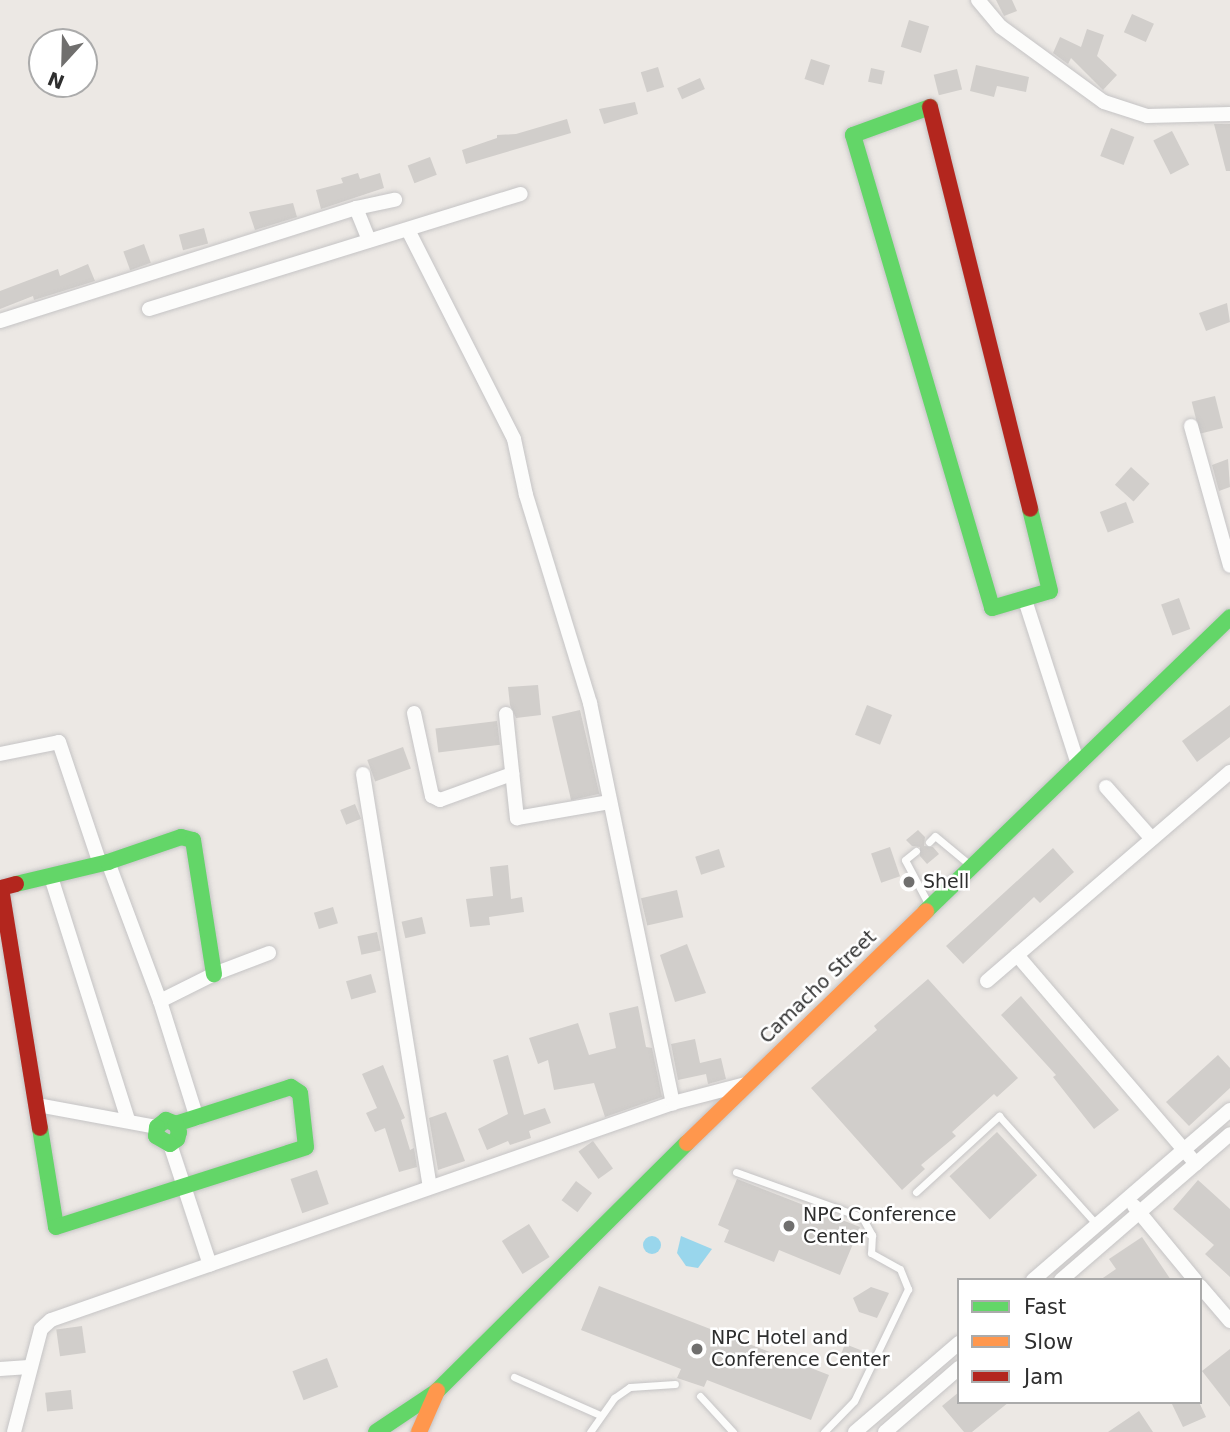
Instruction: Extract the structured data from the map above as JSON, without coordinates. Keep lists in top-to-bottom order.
{
  "streets": {
    "street": ["Camacho Street"]
  },
  "places": ["Shell", "NPC Conference Center", "NPC Hotel and Conference Center"],
  "legend": ["Fast", "Slow", "Jam"],
  "north": "bottom"
}
